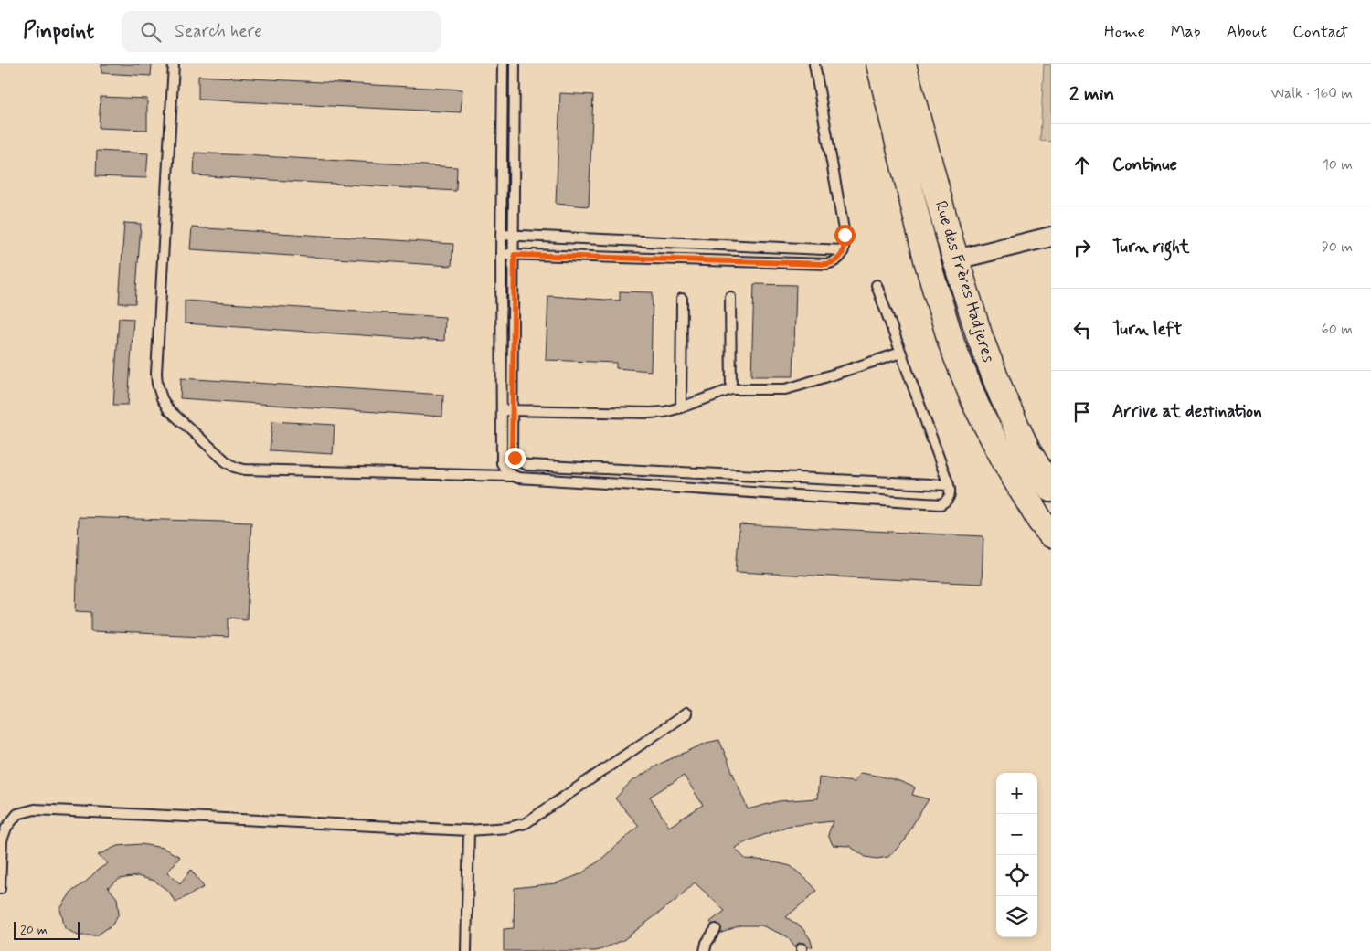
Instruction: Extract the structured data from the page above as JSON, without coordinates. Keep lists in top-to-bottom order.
{
  "streets": {
    "main road": ["Rue des Frères Hadjeres"]
  },
  "scale_bar": "20 m",
  "page": {
    "header": "Pinpoint",
    "search": "Search here",
    "nav": [
      "Home",
      "Map",
      "About",
      "Contact"
    ],
    "heading": ["2 min", "Walk · 160 m"],
    "list": [
      ["Continue", "10 m"],
      ["Turn right", "90 m"],
      ["Turn left", "60 m"],
      "Arrive at destination"
    ],
    "map_buttons": ["+", "−"],
    "scale": "20 m"
  }
}
